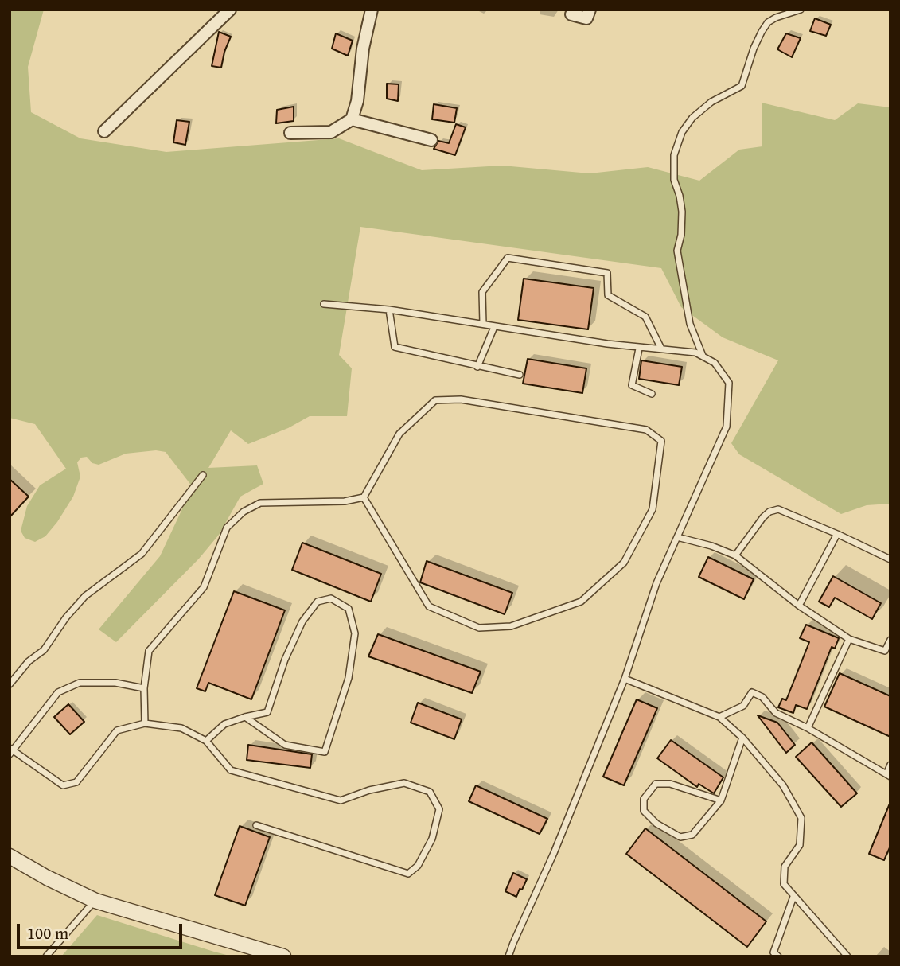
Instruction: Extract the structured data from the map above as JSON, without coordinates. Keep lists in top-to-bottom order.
{
  "scale_bar": "100 m"
}
